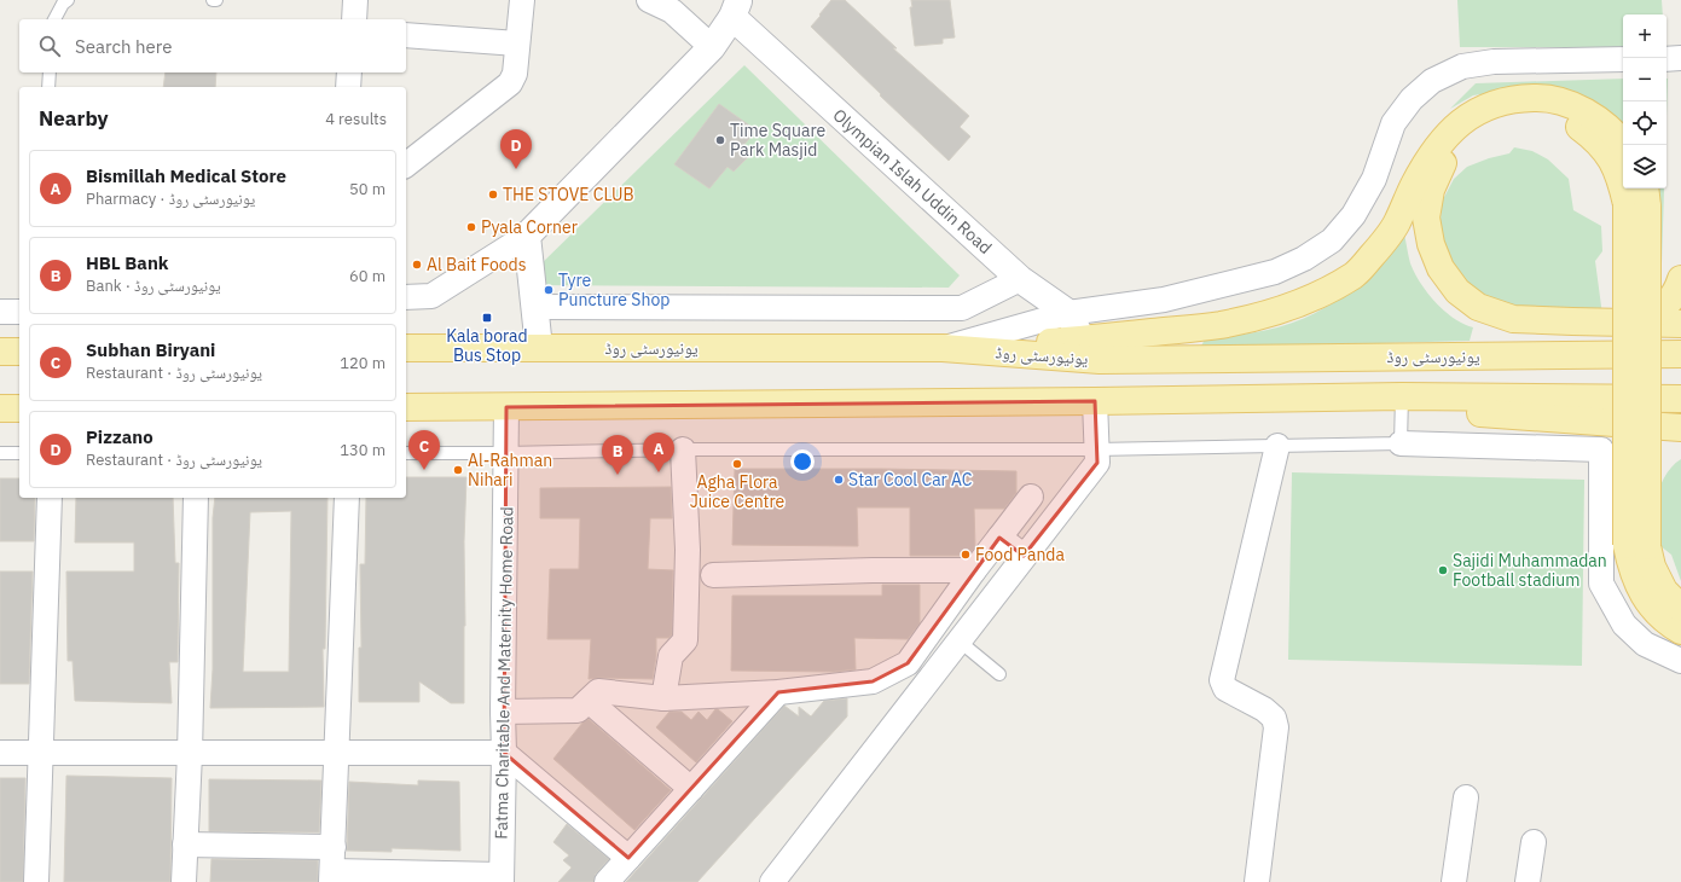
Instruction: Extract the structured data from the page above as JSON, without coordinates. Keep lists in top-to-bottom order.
{
  "streets": {
    "main road": ["یونیورسٹی روڈ"],
    "street": ["Olympian Islah Uddin Road", "Fatma Charitable And Maternity Home Road"]
  },
  "crossings": [
    ["Olympian Islah Uddin Road", "یونیورسٹی روڈ"]
  ],
  "places": {
    "other": [
      "Time Square Park Masjid",
      "THE STOVE CLUB",
      "Pyala Corner",
      "Al Bait Foods",
      "Tyre Puncture Shop",
      "Agha Flora Juice Centre",
      "Al-Rahman Nihari",
      "Star Cool Car AC",
      "Food Panda",
      "Sajidi Muhammadan Football stadium"
    ],
    "transit": ["Kala borad Bus Stop"]
  },
  "page": {
    "map_buttons": ["+", "−"],
    "search": "Search here",
    "heading": ["Nearby", "4 results"],
    "pins": [
      "D",
      "C",
      "A",
      "B"
    ],
    "list": [
      {
        "mark": "A",
        "name": "Bismillah Medical Store",
        "note": "Pharmacy · یونیورسٹی روڈ",
        "value": "50 m"
      },
      {
        "mark": "B",
        "name": "HBL Bank",
        "note": "Bank · یونیورسٹی روڈ",
        "value": "60 m"
      },
      {
        "mark": "C",
        "name": "Subhan Biryani",
        "note": "Restaurant · یونیورسٹی روڈ",
        "value": "120 m"
      },
      {
        "mark": "D",
        "name": "Pizzano",
        "note": "Restaurant · یونیورسٹی روڈ",
        "value": "130 m"
      }
    ]
  }
}
